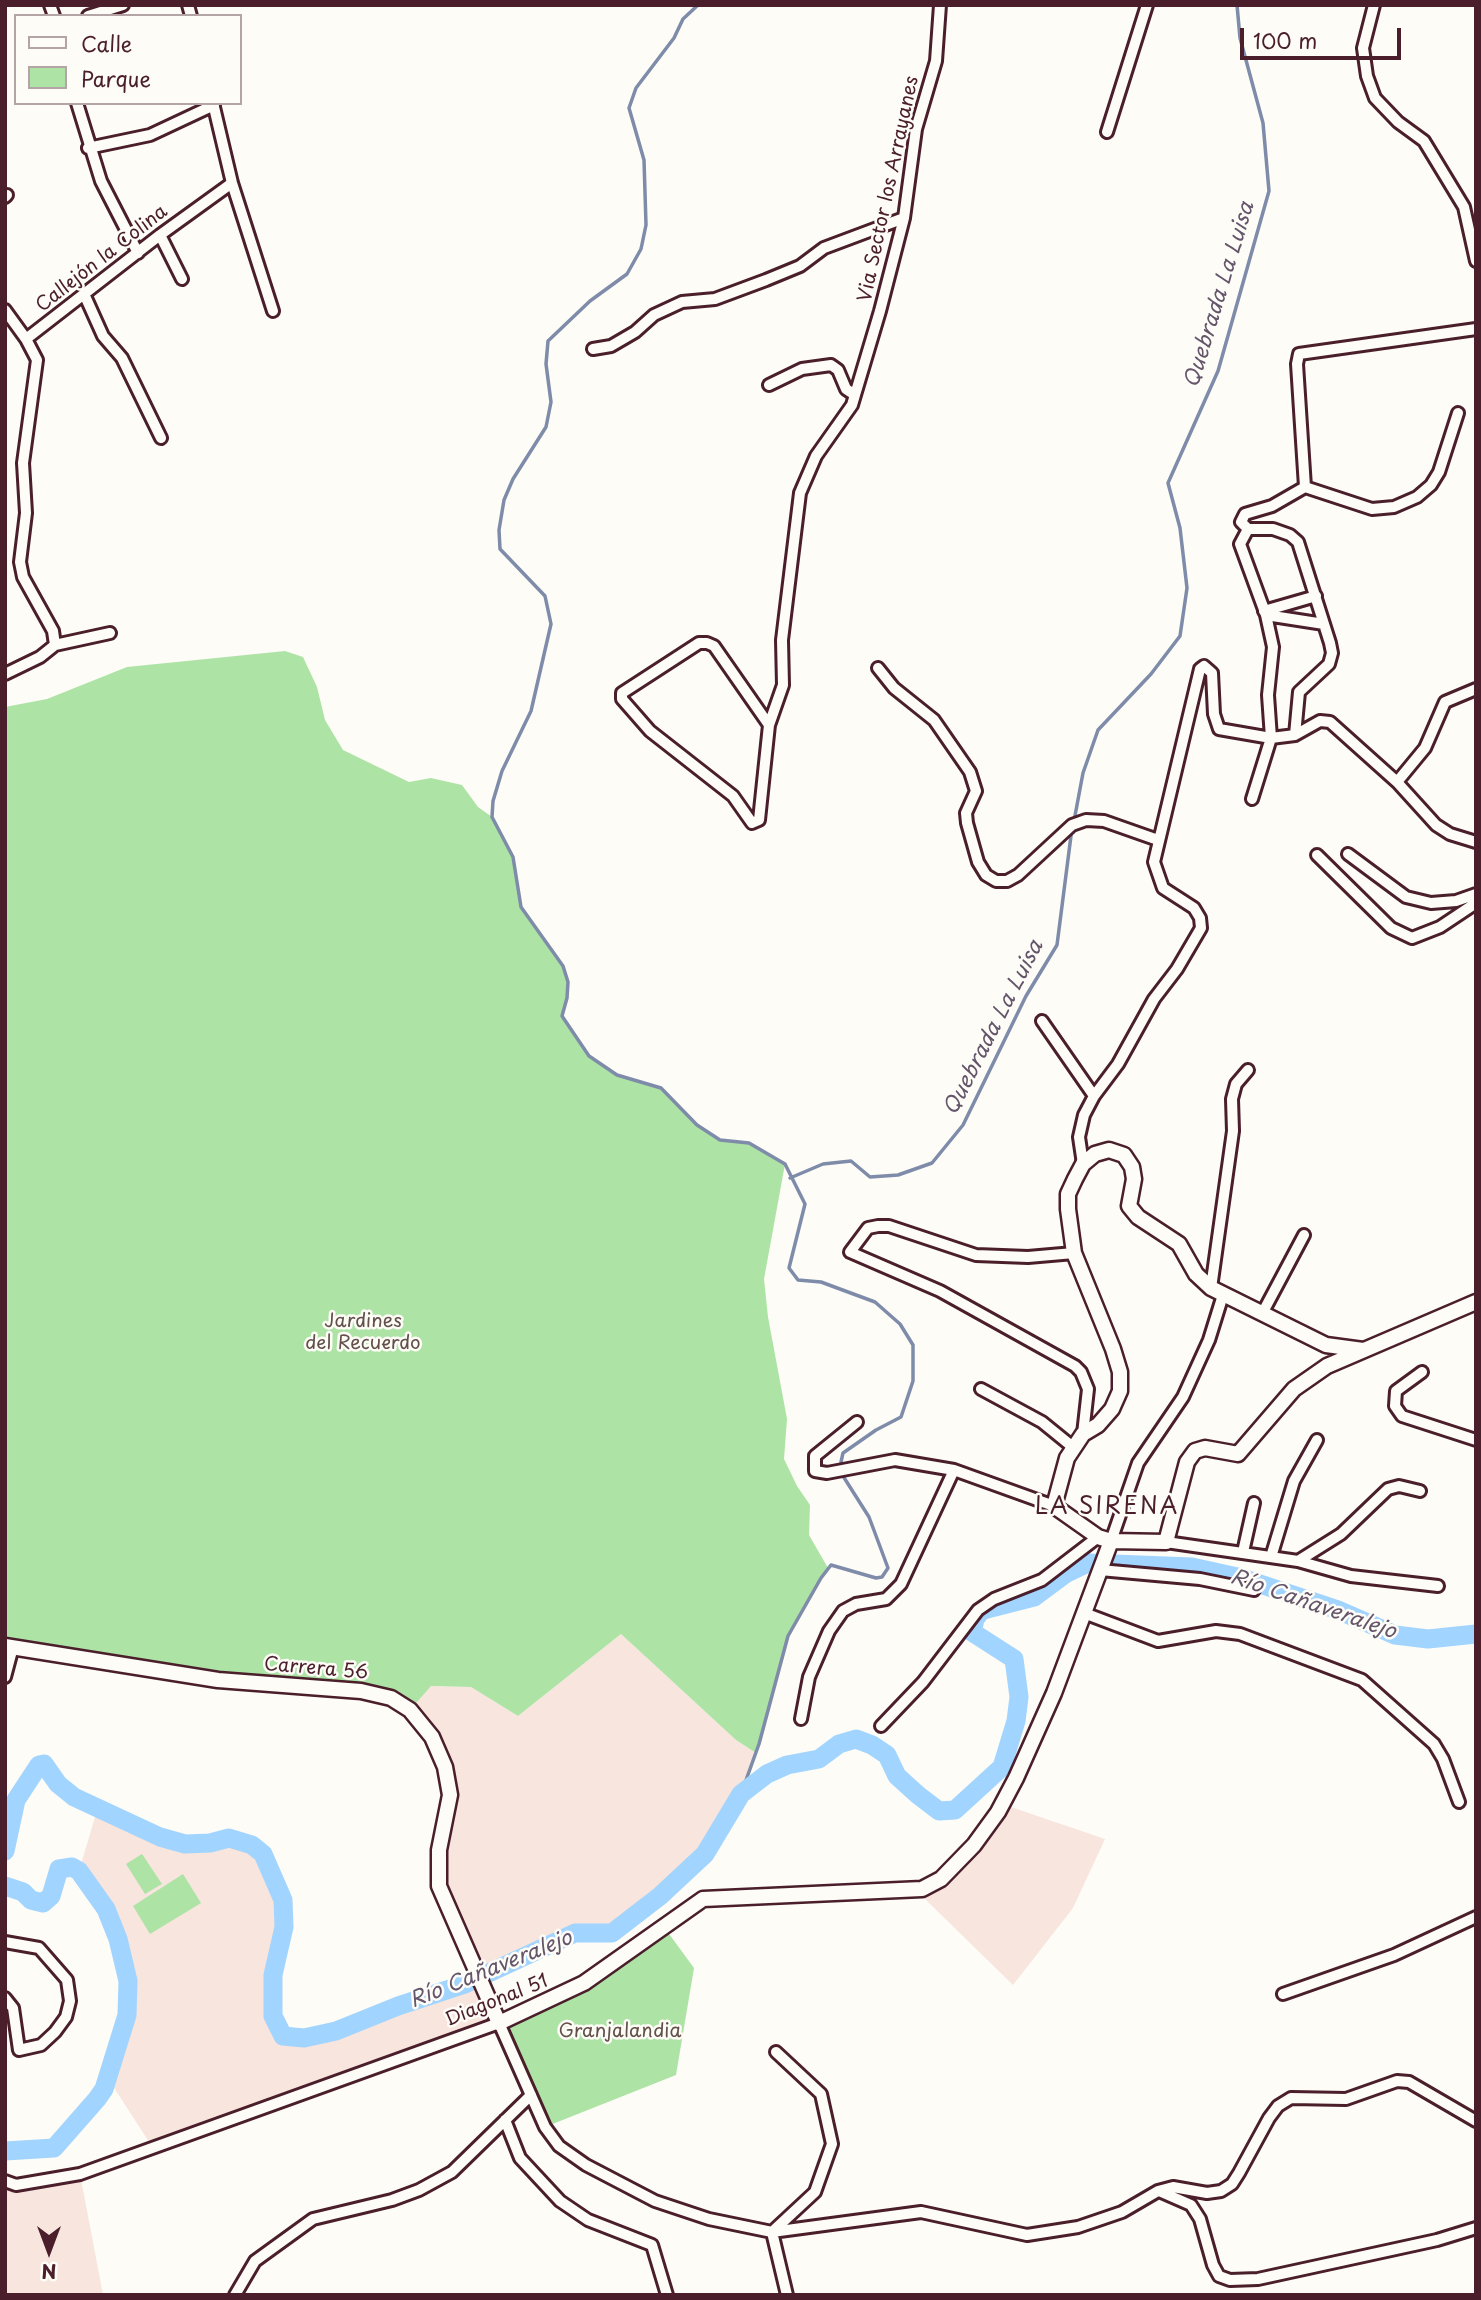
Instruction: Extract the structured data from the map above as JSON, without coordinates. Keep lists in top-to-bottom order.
{
  "streets": {
    "street": [
      "Via Sector los Arrayanes",
      "Callejón la Colina",
      "Carrera 56",
      "Diagonal 51"
    ]
  },
  "crossings": [
    ["Carrera 56", "Diagonal 51"]
  ],
  "districts": ["LA SIRENA"],
  "water": ["Quebrada La Luisa", "Río Cañaveralejo"],
  "parks": ["Jardines del Recuerdo", "Granjalandia"],
  "legend": ["Calle", "Parque"],
  "scale_bar": "100 m",
  "north": "bottom"
}
